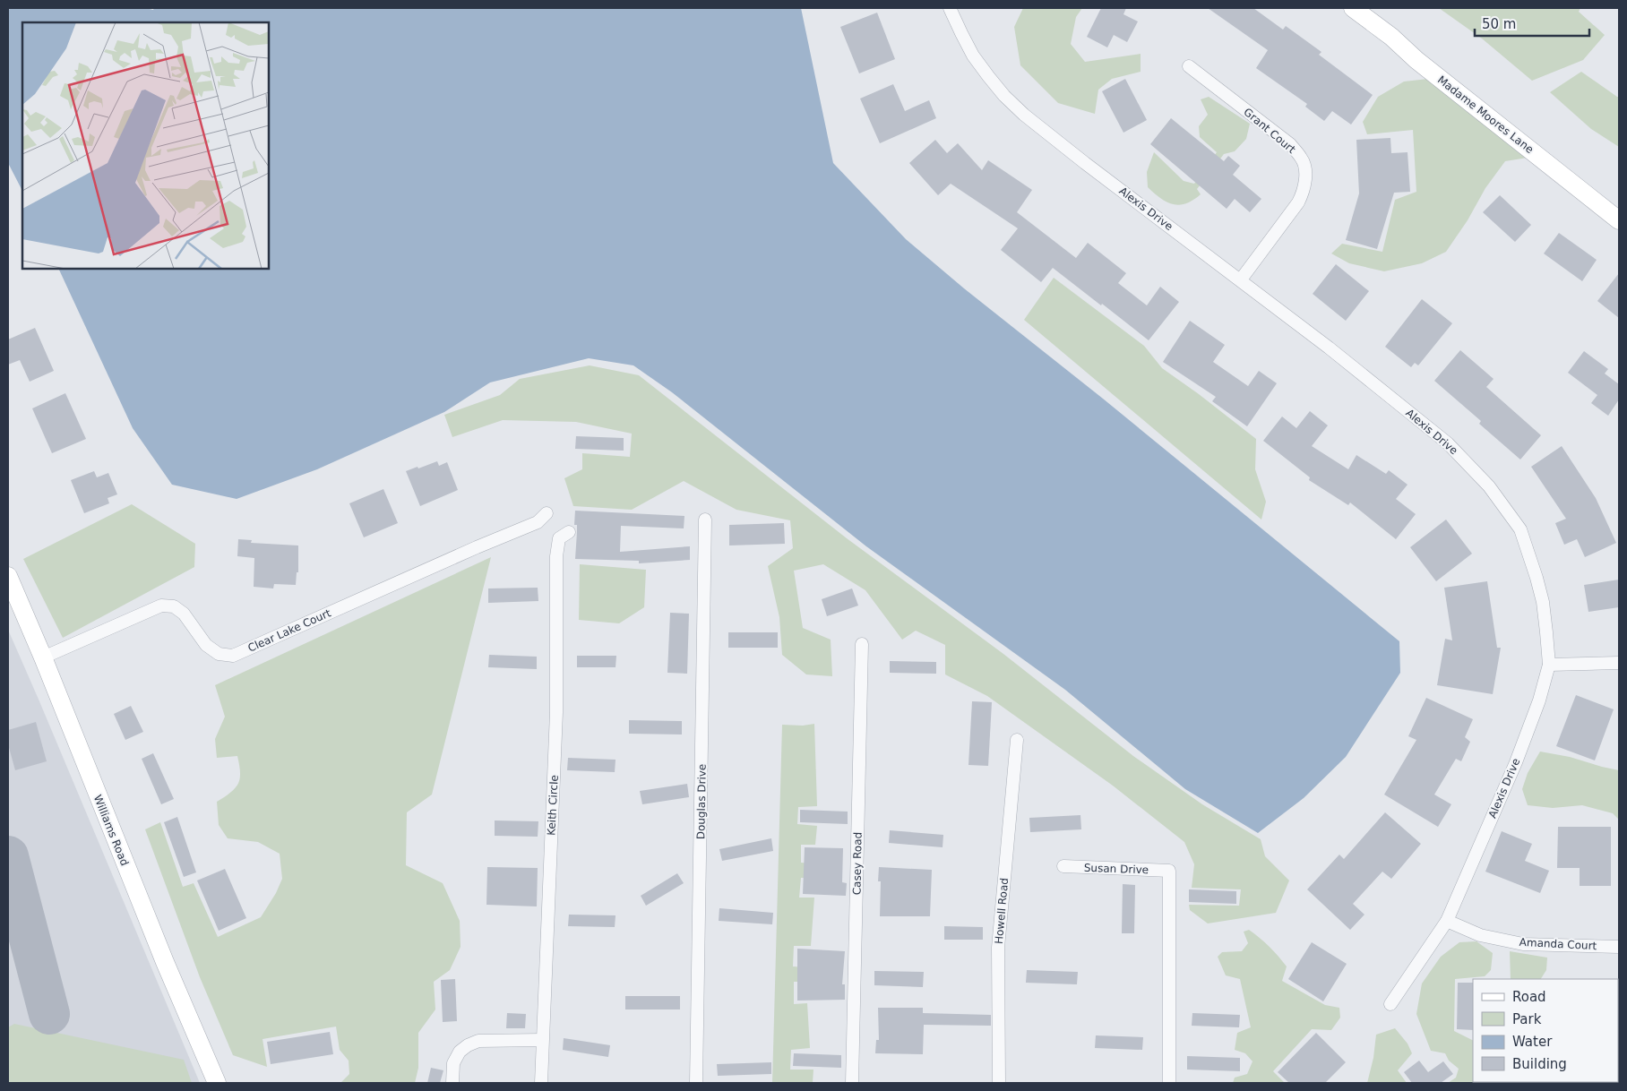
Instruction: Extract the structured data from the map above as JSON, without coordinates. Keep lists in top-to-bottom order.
{
  "streets": {
    "street": [
      "Madame Moores Lane",
      "Grant Court",
      "Alexis Drive",
      "Clear Lake Court",
      "Douglas Drive",
      "Keith Circle",
      "Williams Road",
      "Casey Road",
      "Susan Drive",
      "Howell Road",
      "Amanda Court"
    ]
  },
  "crossings": [
    ["Grant Court", "Alexis Drive"],
    ["Alexis Drive", "Amanda Court"],
    ["Clear Lake Court", "Williams Road"]
  ],
  "legend": [
    "Road",
    "Park",
    "Water",
    "Building"
  ],
  "scale_bar": "50 m"
}
